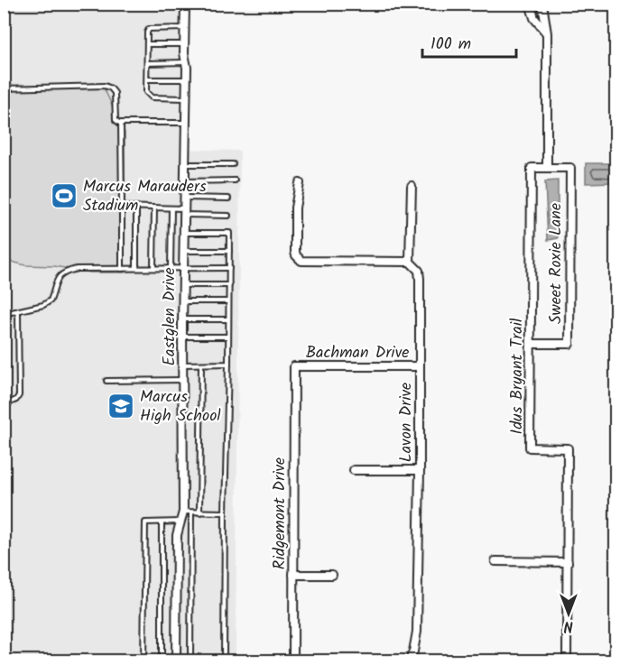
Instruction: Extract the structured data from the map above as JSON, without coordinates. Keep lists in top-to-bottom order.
{
  "streets": {
    "street": [
      "Sweet Roxie Lane",
      "Eastglen Drive",
      "Bachman Drive",
      "Idus Bryant Trail",
      "Lavon Drive",
      "Ridgemont Drive"
    ]
  },
  "crossings": [
    ["Sweet Roxie Lane", "Idus Bryant Trail"],
    ["Bachman Drive", "Lavon Drive"],
    ["Bachman Drive", "Ridgemont Drive"]
  ],
  "places": {
    "sports": ["Marcus Marauders Stadium"],
    "school or university": ["Marcus High School"]
  },
  "scale_bar": "100 m",
  "north": "bottom"
}
